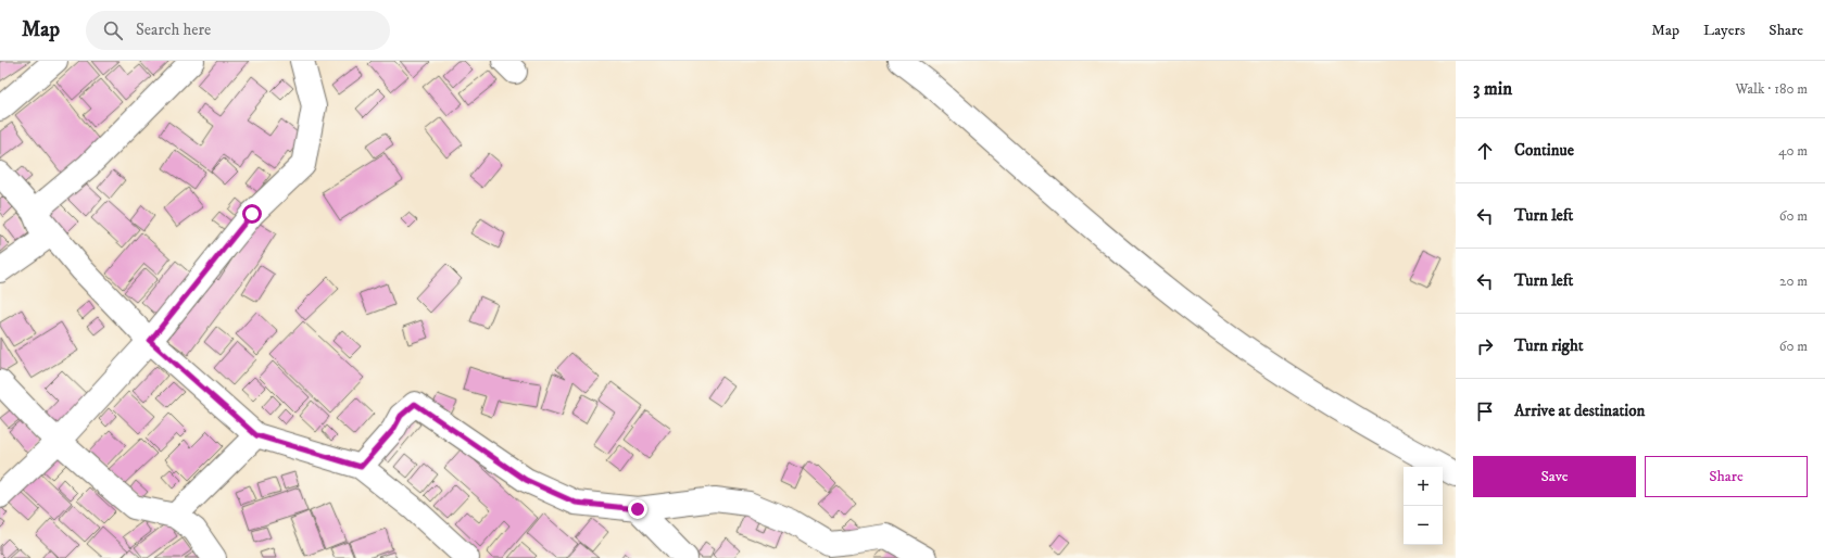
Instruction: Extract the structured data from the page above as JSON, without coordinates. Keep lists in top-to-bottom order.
{
  "page": {
    "header": "Map",
    "search": "Search here",
    "nav": ["Map", "Layers", "Share"],
    "heading": ["3 min", "Walk · 180 m"],
    "list": [
      ["Continue", "40 m"],
      ["Turn left", "60 m"],
      ["Turn left", "20 m"],
      ["Turn right", "60 m"],
      "Arrive at destination"
    ],
    "buttons": ["Save", "Share"],
    "map_buttons": ["+", "−"]
  }
}
